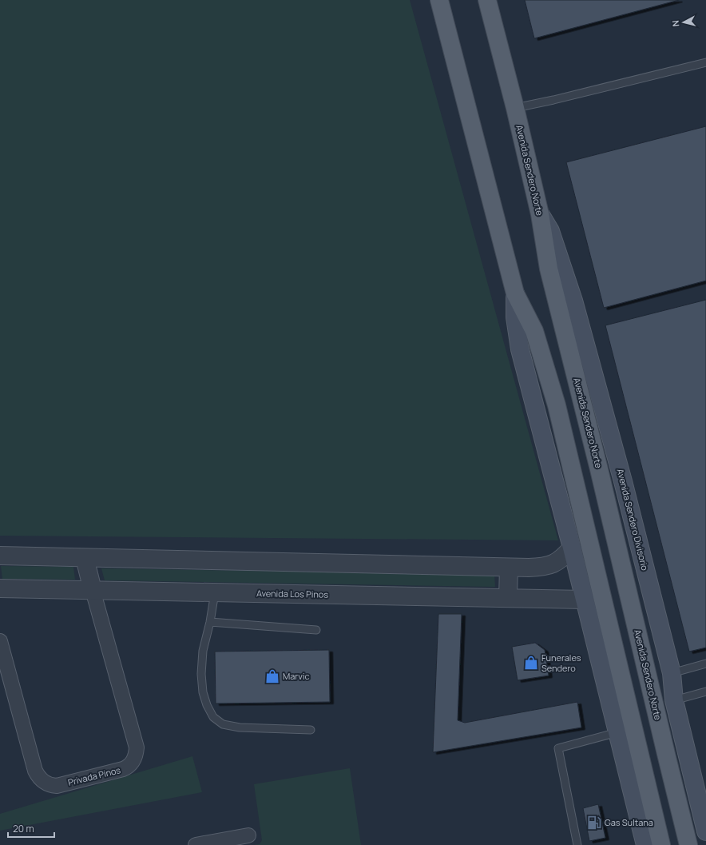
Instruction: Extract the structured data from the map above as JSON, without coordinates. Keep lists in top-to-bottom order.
{
  "streets": {
    "main road": ["Avenida Sendero Norte", "Avenida Sendero Divisorio"],
    "street": ["Avenida Los Pinos", "Privada Pinos"]
  },
  "crossings": [
    ["Avenida Sendero Norte", "Avenida Sendero Divisorio"],
    ["Avenida Los Pinos", "Privada Pinos"]
  ],
  "places": {
    "shop": ["Funerales Sendero", "Marvic"],
    "fuel station": ["Gas Sultana"]
  },
  "scale_bar": "20 m",
  "north": "left"
}
